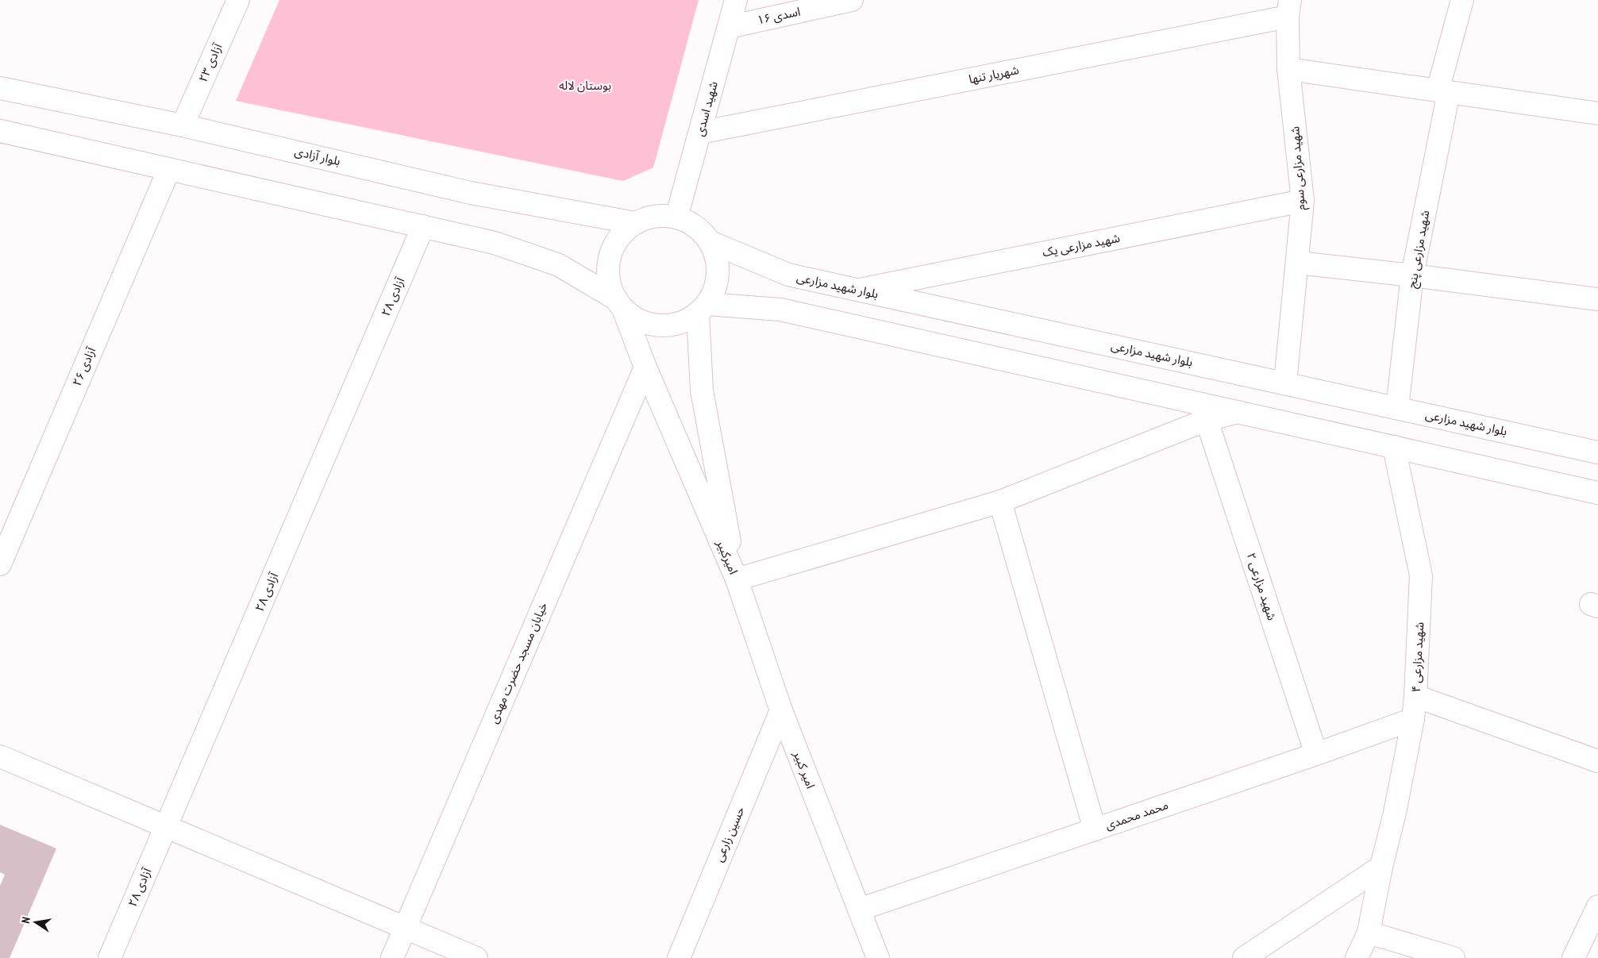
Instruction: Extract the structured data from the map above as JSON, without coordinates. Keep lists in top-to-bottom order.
{
  "streets": {
    "street": [
      "اسدی ۱۶",
      "آزادی ۲۳",
      "شهریار تنها",
      "شهید اسدی",
      "بلوار آزادی",
      "شهید مزارعی سوم",
      "شهید مزارعی یک",
      "شهید مزارعی پنج",
      "بلوار شهید مزارعی",
      "آزادی ۲۸",
      "آزادی ۲۶",
      "امیرکبیر",
      "شهید مزارعی ۲",
      "شهید مزارعی ۴",
      "خیابان مسجد حضرت مهدی",
      "امیر کبیر",
      "محمد محمدی",
      "حسین زارعی"
    ]
  },
  "crossings": [
    ["اسدی ۱۶", "شهید اسدی"],
    ["آزادی ۲۳", "بلوار آزادی"],
    ["شهریار تنها", "شهید اسدی"],
    ["شهریار تنها", "شهید مزارعی سوم"],
    ["شهید اسدی", "بلوار آزادی"],
    ["شهید اسدی", "بلوار شهید مزارعی"],
    ["شهید اسدی", "امیرکبیر"],
    ["بلوار آزادی", "بلوار شهید مزارعی"],
    ["بلوار آزادی", "امیرکبیر"],
    ["شهید مزارعی سوم", "شهید مزارعی یک"],
    ["شهید مزارعی سوم", "بلوار شهید مزارعی"],
    ["شهید مزارعی یک", "بلوار شهید مزارعی"],
    ["شهید مزارعی پنج", "بلوار شهید مزارعی"],
    ["بلوار شهید مزارعی", "امیرکبیر"],
    ["امیرکبیر", "خیابان مسجد حضرت مهدی"],
    ["امیرکبیر", "امیر کبیر"],
    ["شهید مزارعی ۲", "محمد محمدی"],
    ["شهید مزارعی ۴", "محمد محمدی"],
    ["امیر کبیر", "محمد محمدی"],
    ["امیر کبیر", "حسین زارعی"]
  ],
  "parks": ["بوستان لاله"],
  "north": "left"
}
